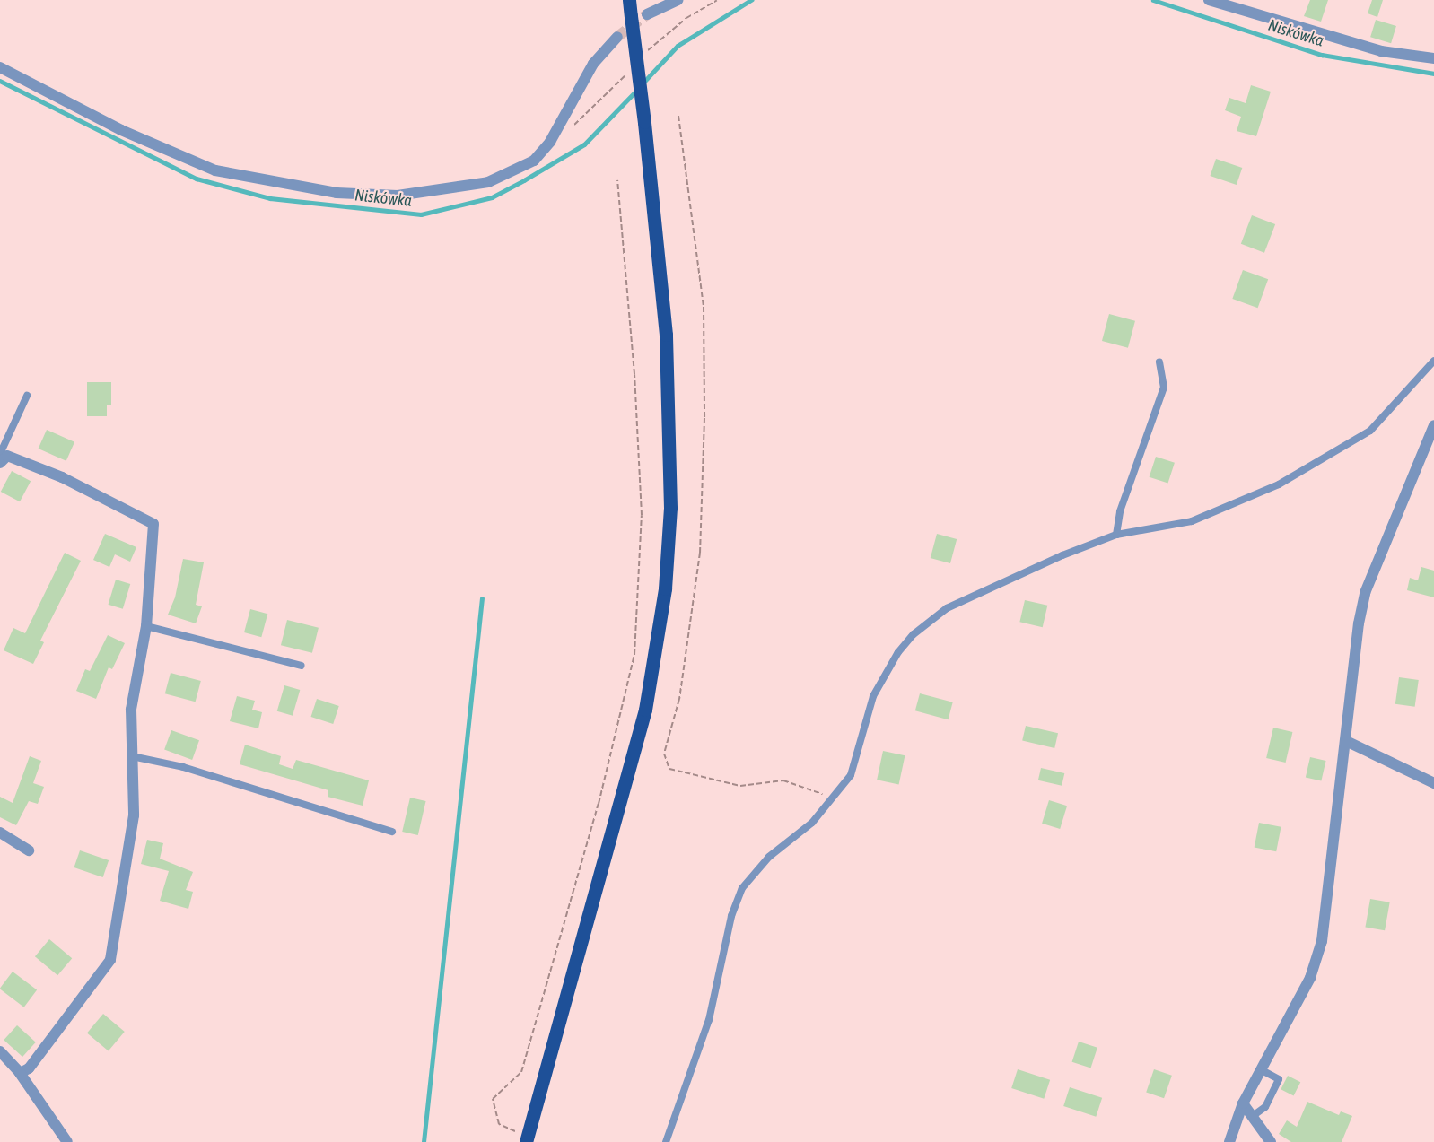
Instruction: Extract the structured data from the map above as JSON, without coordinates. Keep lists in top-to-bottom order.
{
  "water": ["Niskówka"]
}
